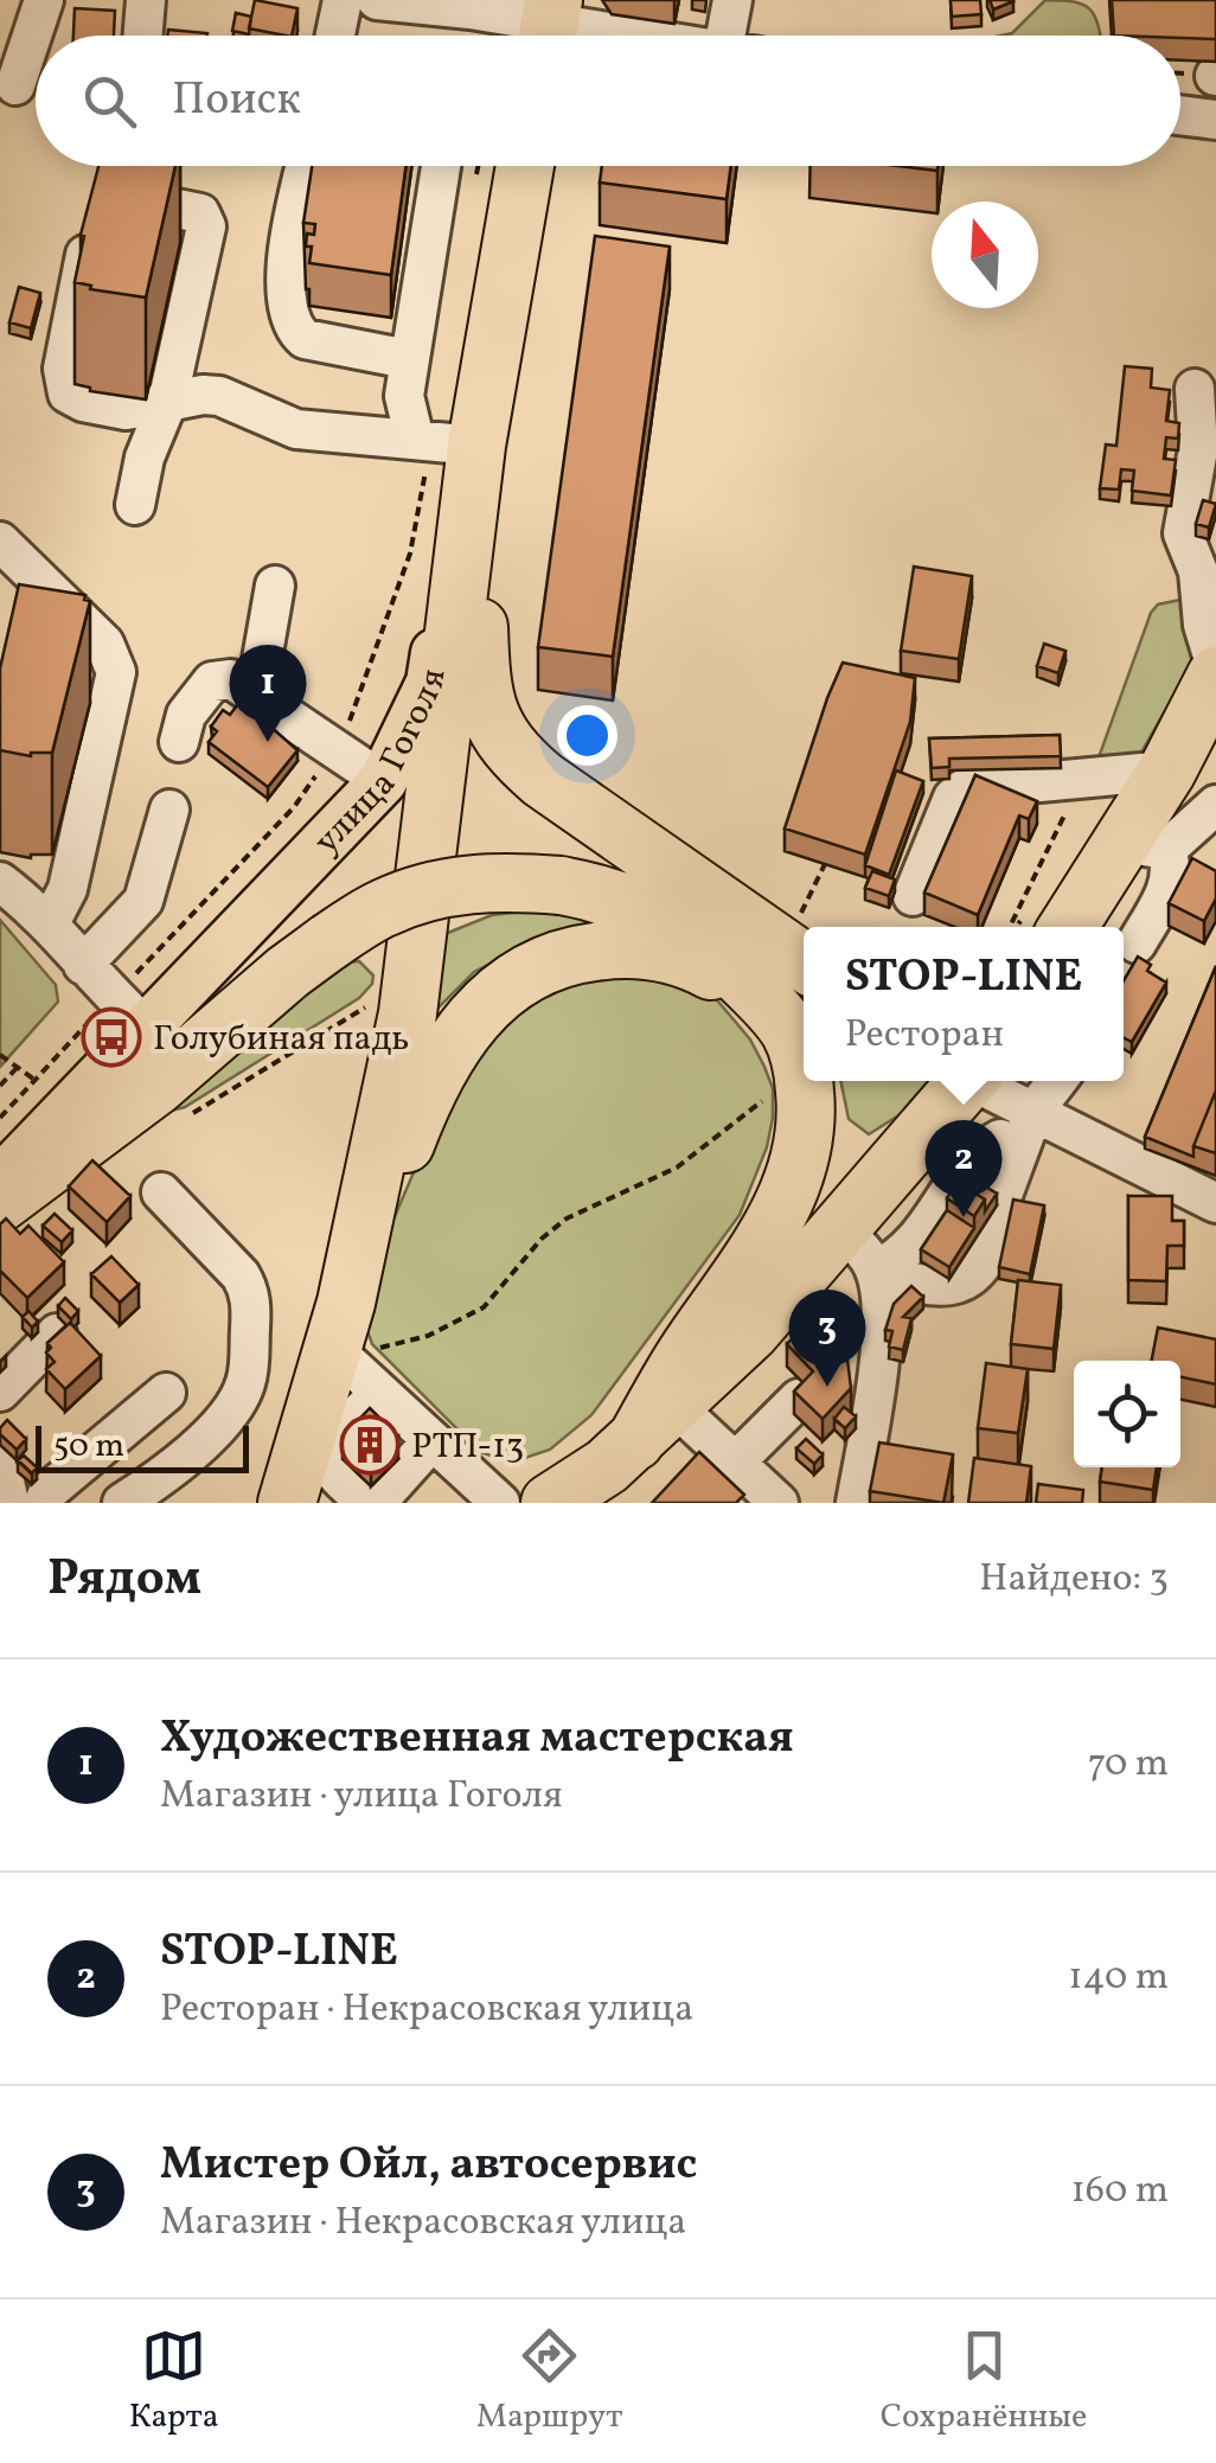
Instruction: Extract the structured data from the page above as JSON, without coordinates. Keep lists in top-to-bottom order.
{
  "streets": {
    "highway": ["улица Гоголя"]
  },
  "places": {
    "bus stop": ["Голубиная падь"],
    "building": ["РТП-13"]
  },
  "scale_bar": "50 m",
  "north": "top",
  "page": {
    "search": "Поиск",
    "pins": ["1", "2", "3"],
    "popup": ["STOP-LINE", "Ресторан"],
    "scale": "50 m",
    "heading": ["Рядом", "Найдено: 3"],
    "list": [
      {
        "mark": "1",
        "name": "Художественная мастерская",
        "note": "Магазин · улица Гоголя",
        "value": "70 m"
      },
      {
        "mark": "2",
        "name": "STOP-LINE",
        "note": "Ресторан · Некрасовская улица",
        "value": "140 m"
      },
      {
        "mark": "3",
        "name": "Мистер Ойл, автосервис",
        "note": "Магазин · Некрасовская улица",
        "value": "160 m"
      }
    ],
    "nav": ["Карта", "Маршрут", "Сохранённые"]
  }
}
